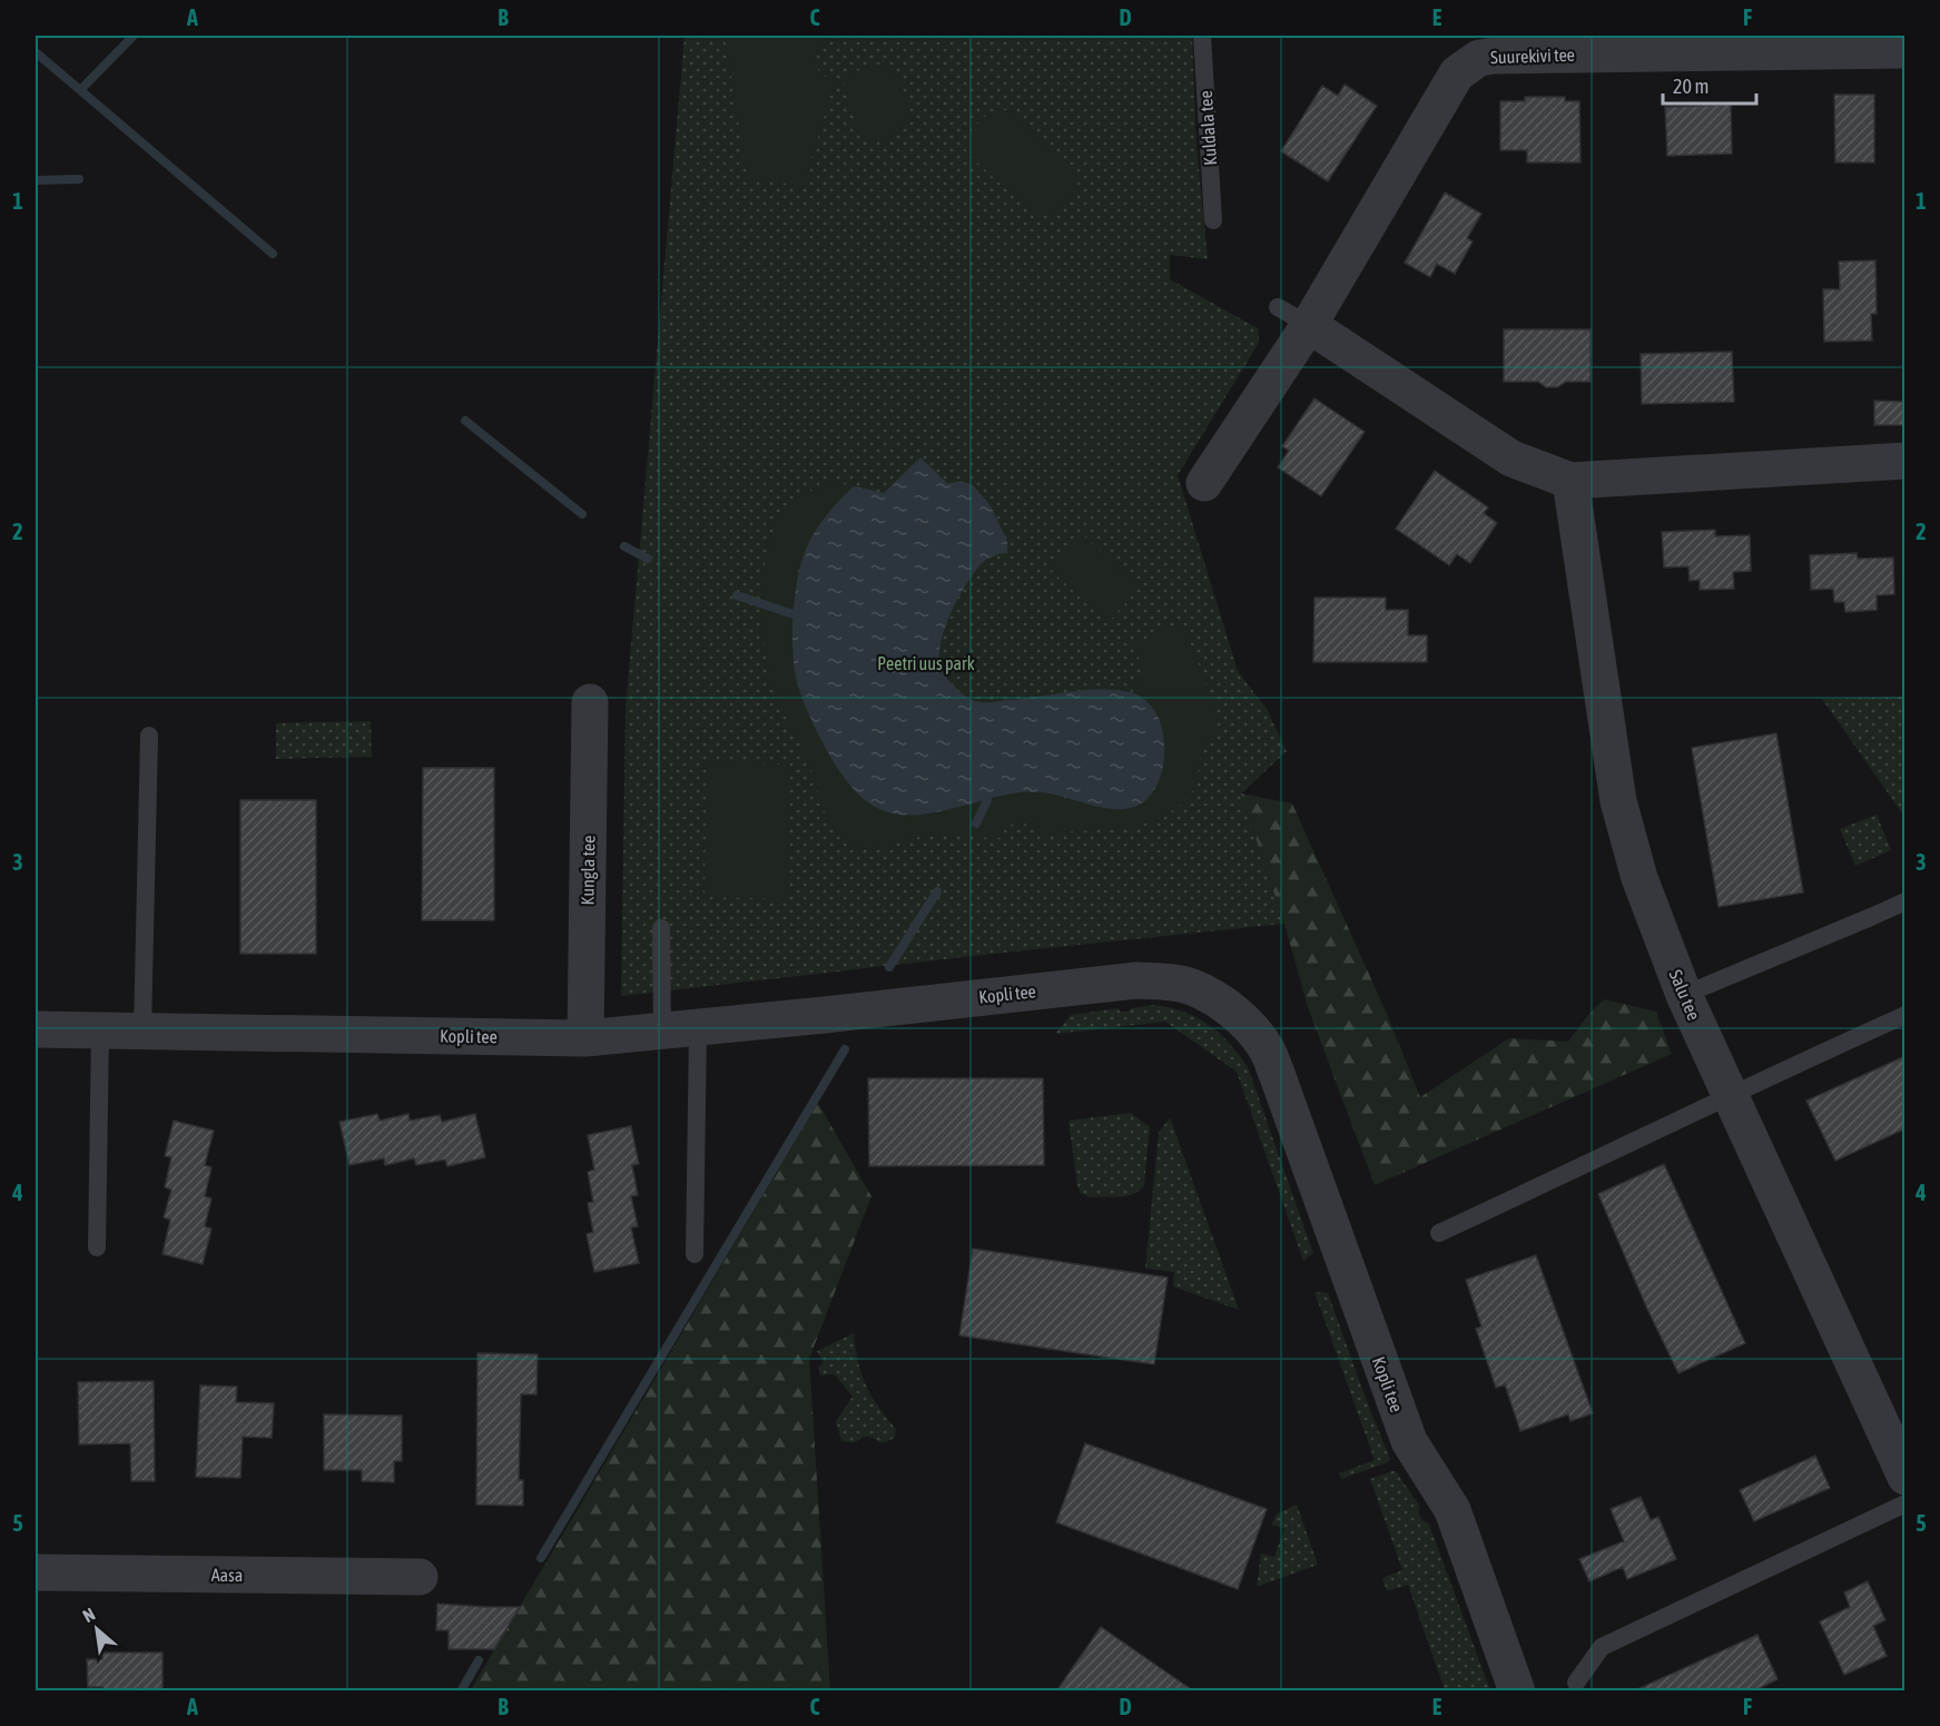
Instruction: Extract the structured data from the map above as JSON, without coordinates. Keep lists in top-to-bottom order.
{
  "streets": {
    "street": [
      "Suurekivi tee",
      "Kungla tee",
      "Kopli tee",
      "Salu tee",
      "Aasa"
    ],
    "lane": ["Kuldala tee"]
  },
  "crossings": [
    ["Kungla tee", "Kopli tee"]
  ],
  "parks": ["Peetri uus park"],
  "scale_bar": "20 m",
  "north": "top left",
  "grid": {
    "columns": [
      "A",
      "B",
      "C",
      "D",
      "E",
      "F"
    ],
    "rows": [
      "1",
      "2",
      "3",
      "4",
      "5"
    ]
  }
}
